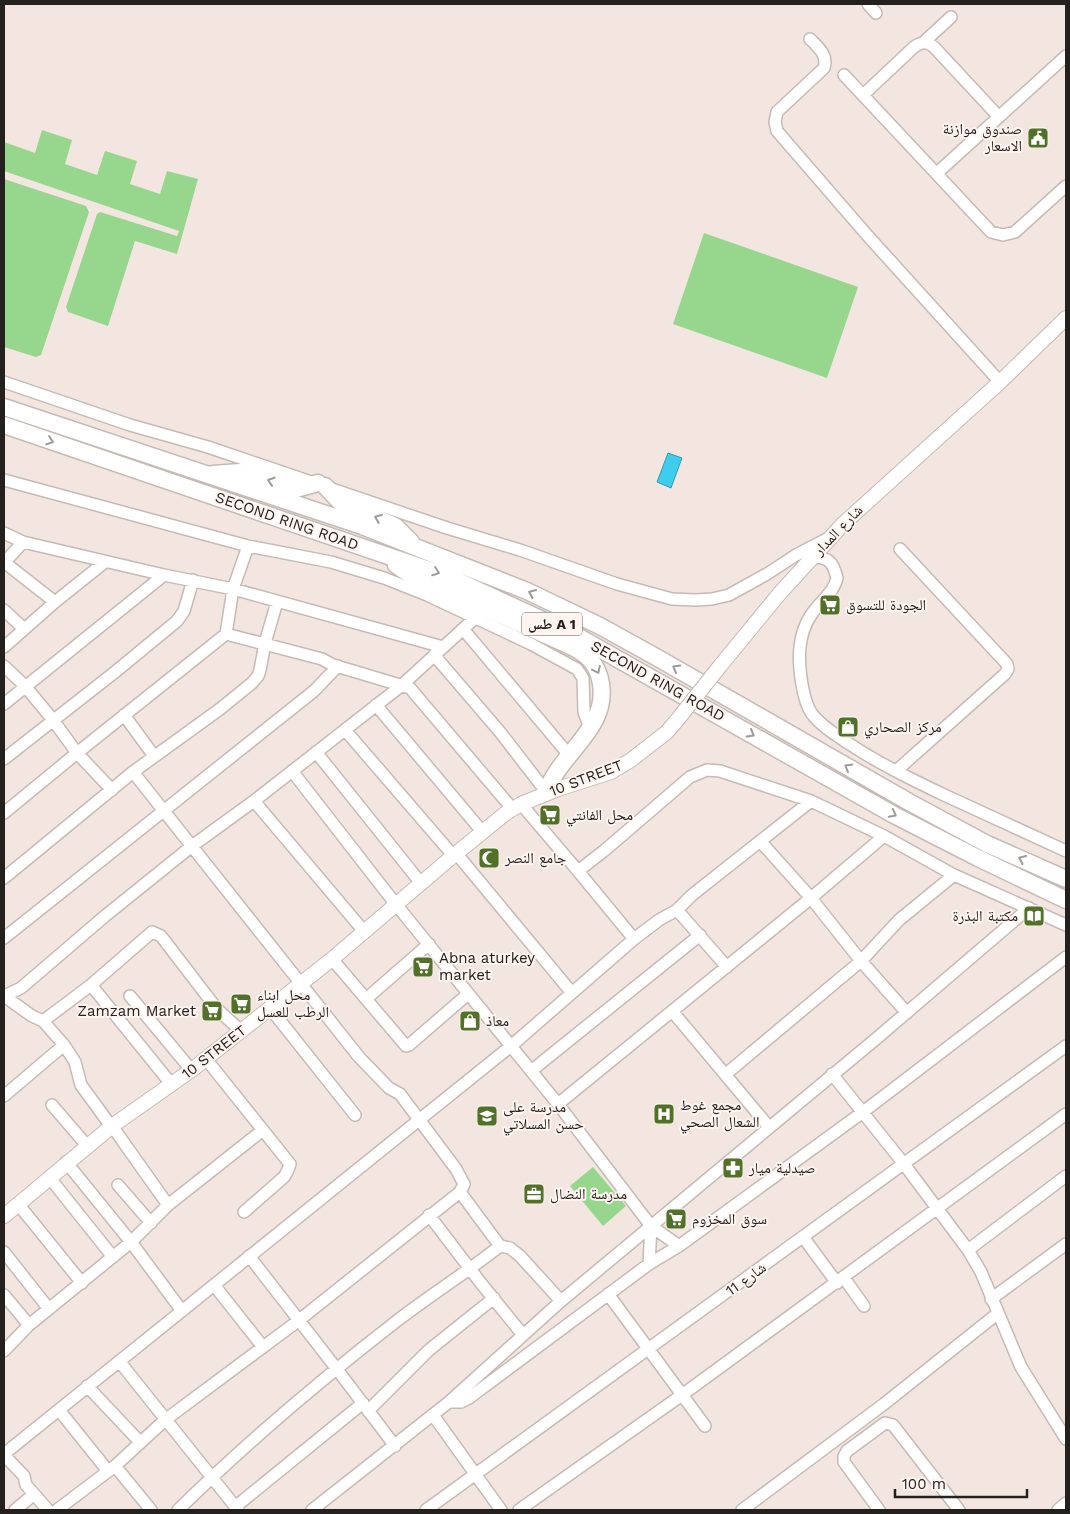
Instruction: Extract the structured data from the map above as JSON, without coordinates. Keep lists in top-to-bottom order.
{
  "streets": {
    "highway": ["SECOND RING ROAD", "طس A 1"],
    "main road": ["شارع المدار", "10 STREET"],
    "street": ["شارع 11"]
  },
  "crossings": [
    ["شارع المدار", "10 STREET"]
  ],
  "places": {
    "public building": ["صندوق موازنة الاسعار"],
    "supermarket": [
      "الجودة للتسوق",
      "محل الفانتي",
      "Abna aturkey market",
      "محل ابناء الرطب للعسل",
      "Zamzam Market",
      "سوق المخزوم"
    ],
    "shop": ["مركز الصحاري", "معاذ"],
    "mosque": ["جامع النصر"],
    "library": ["مكتبة البذرة"],
    "hospital": ["مجمع غوط الشعال الصحي"],
    "school or university": ["مدرسة على حسن المسلاتي"],
    "pharmacy": ["صيدلية ميار"],
    "office": ["مدرسة النضال"]
  },
  "scale_bar": "100 m"
}
